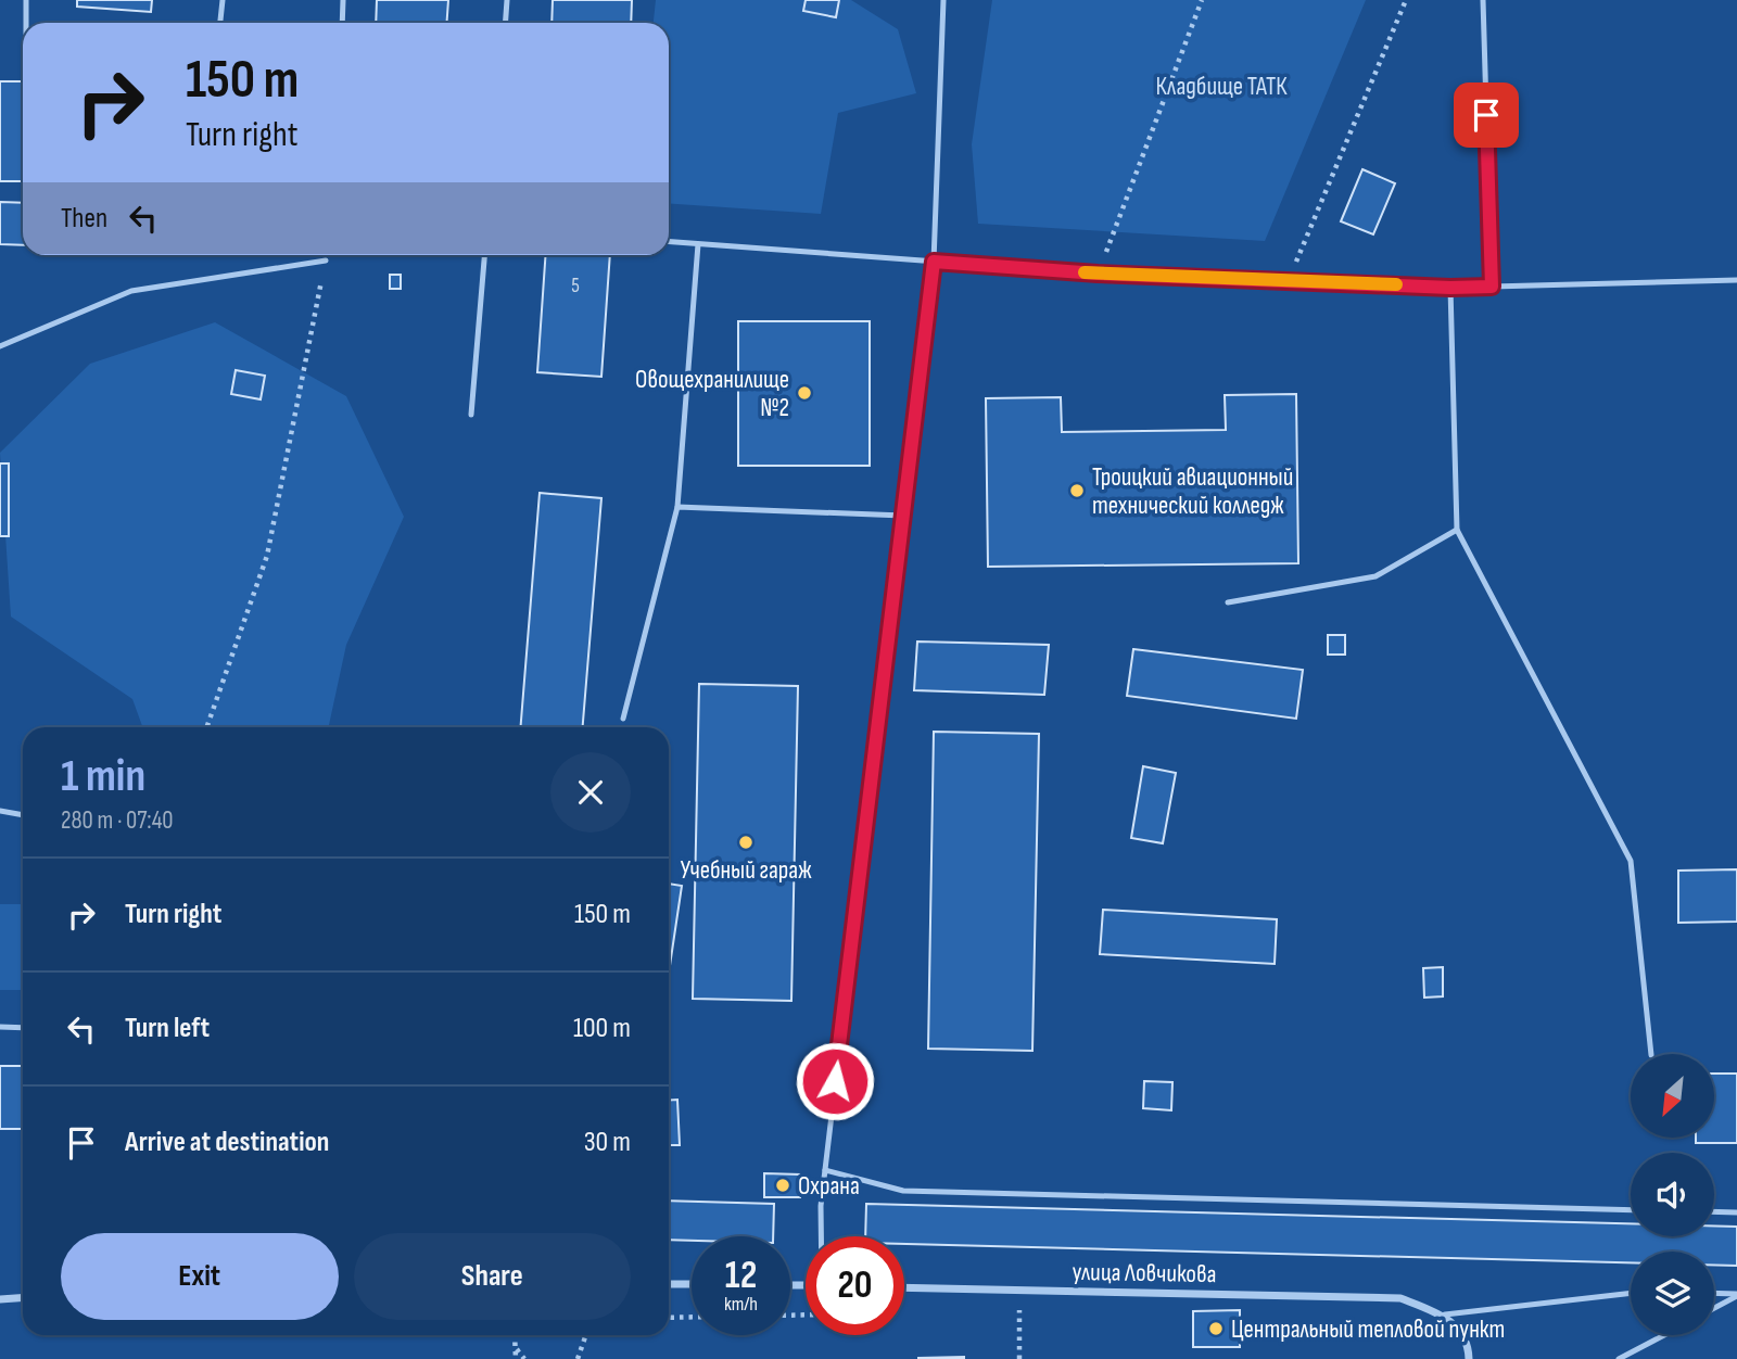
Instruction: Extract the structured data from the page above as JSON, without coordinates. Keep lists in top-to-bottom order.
{
  "streets": {
    "street": ["улица Ловчикова"]
  },
  "parks": ["Кладбище ТАТК"],
  "places": [
    "Овощехранилище №2",
    "Троицкий авиационный технический колледж",
    "Учебный гараж",
    "Охрана",
    "Центральный тепловой пункт"
  ],
  "house_numbers": ["5"],
  "north": "bottom left",
  "page": {
    "turn": ["150 m", "Turn right"],
    "then": "Then",
    "heading": ["1 min", "280 m · 07:40"],
    "list": [
      {
        "name": "Turn right",
        "value": "150 m"
      },
      {
        "name": "Turn left",
        "value": "100 m"
      },
      {
        "name": "Arrive at destination",
        "value": "30 m"
      }
    ],
    "buttons": ["Exit", "Share"],
    "speed": "12 km/h",
    "limit": "20"
  }
}
